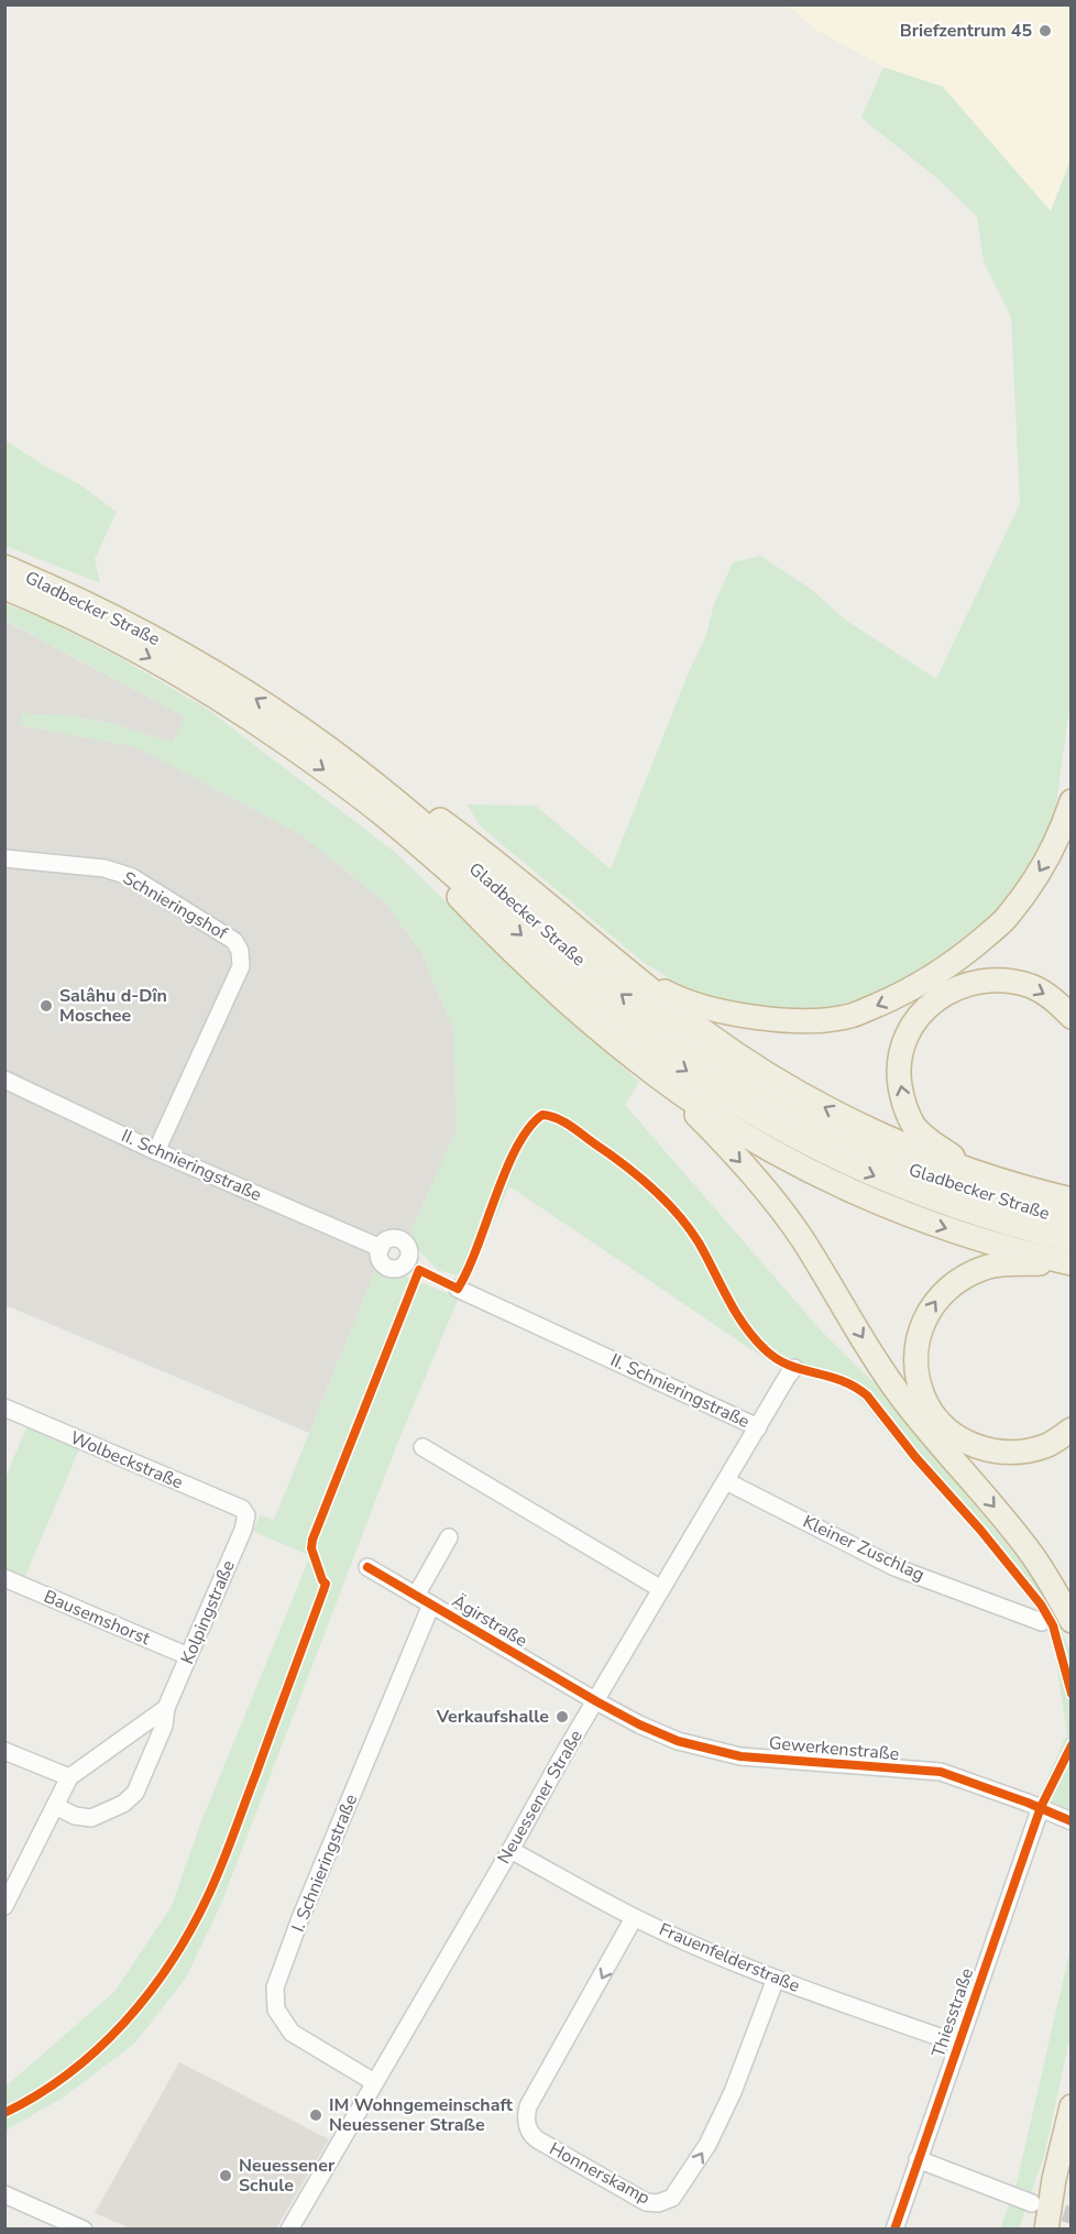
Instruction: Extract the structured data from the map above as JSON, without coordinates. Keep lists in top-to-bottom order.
{
  "streets": {
    "highway": ["Gladbecker Straße"],
    "street": [
      "Schnieringshof",
      "II. Schnieringstraße",
      "Wolbeckstraße",
      "Kleiner Zuschlag",
      "Kolpingstraße",
      "Bausemshorst",
      "Ägirstraße",
      "Gewerkenstraße",
      "Neuessener Straße",
      "I. Schnieringstraße",
      "Frauenfelderstraße",
      "Thiesstraße",
      "Honnerskamp"
    ]
  },
  "crossings": [
    ["Schnieringshof", "II. Schnieringstraße"],
    ["II. Schnieringstraße", "Neuessener Straße"],
    ["Wolbeckstraße", "Kolpingstraße"],
    ["Kleiner Zuschlag", "Neuessener Straße"],
    ["Kolpingstraße", "Bausemshorst"],
    ["Ägirstraße", "Gewerkenstraße"],
    ["Ägirstraße", "Neuessener Straße"],
    ["Ägirstraße", "I. Schnieringstraße"],
    ["Gewerkenstraße", "Neuessener Straße"],
    ["Gewerkenstraße", "Thiesstraße"],
    ["Neuessener Straße", "I. Schnieringstraße"],
    ["Neuessener Straße", "Frauenfelderstraße"],
    ["Frauenfelderstraße", "Thiesstraße"],
    ["Frauenfelderstraße", "Honnerskamp"]
  ],
  "places": [
    "Briefzentrum 45",
    "Salâhu d-Dîn Moschee",
    "Verkaufshalle",
    "IM Wohngemeinschaft Neuessener Straße",
    "Neuessener Schule"
  ]
}
